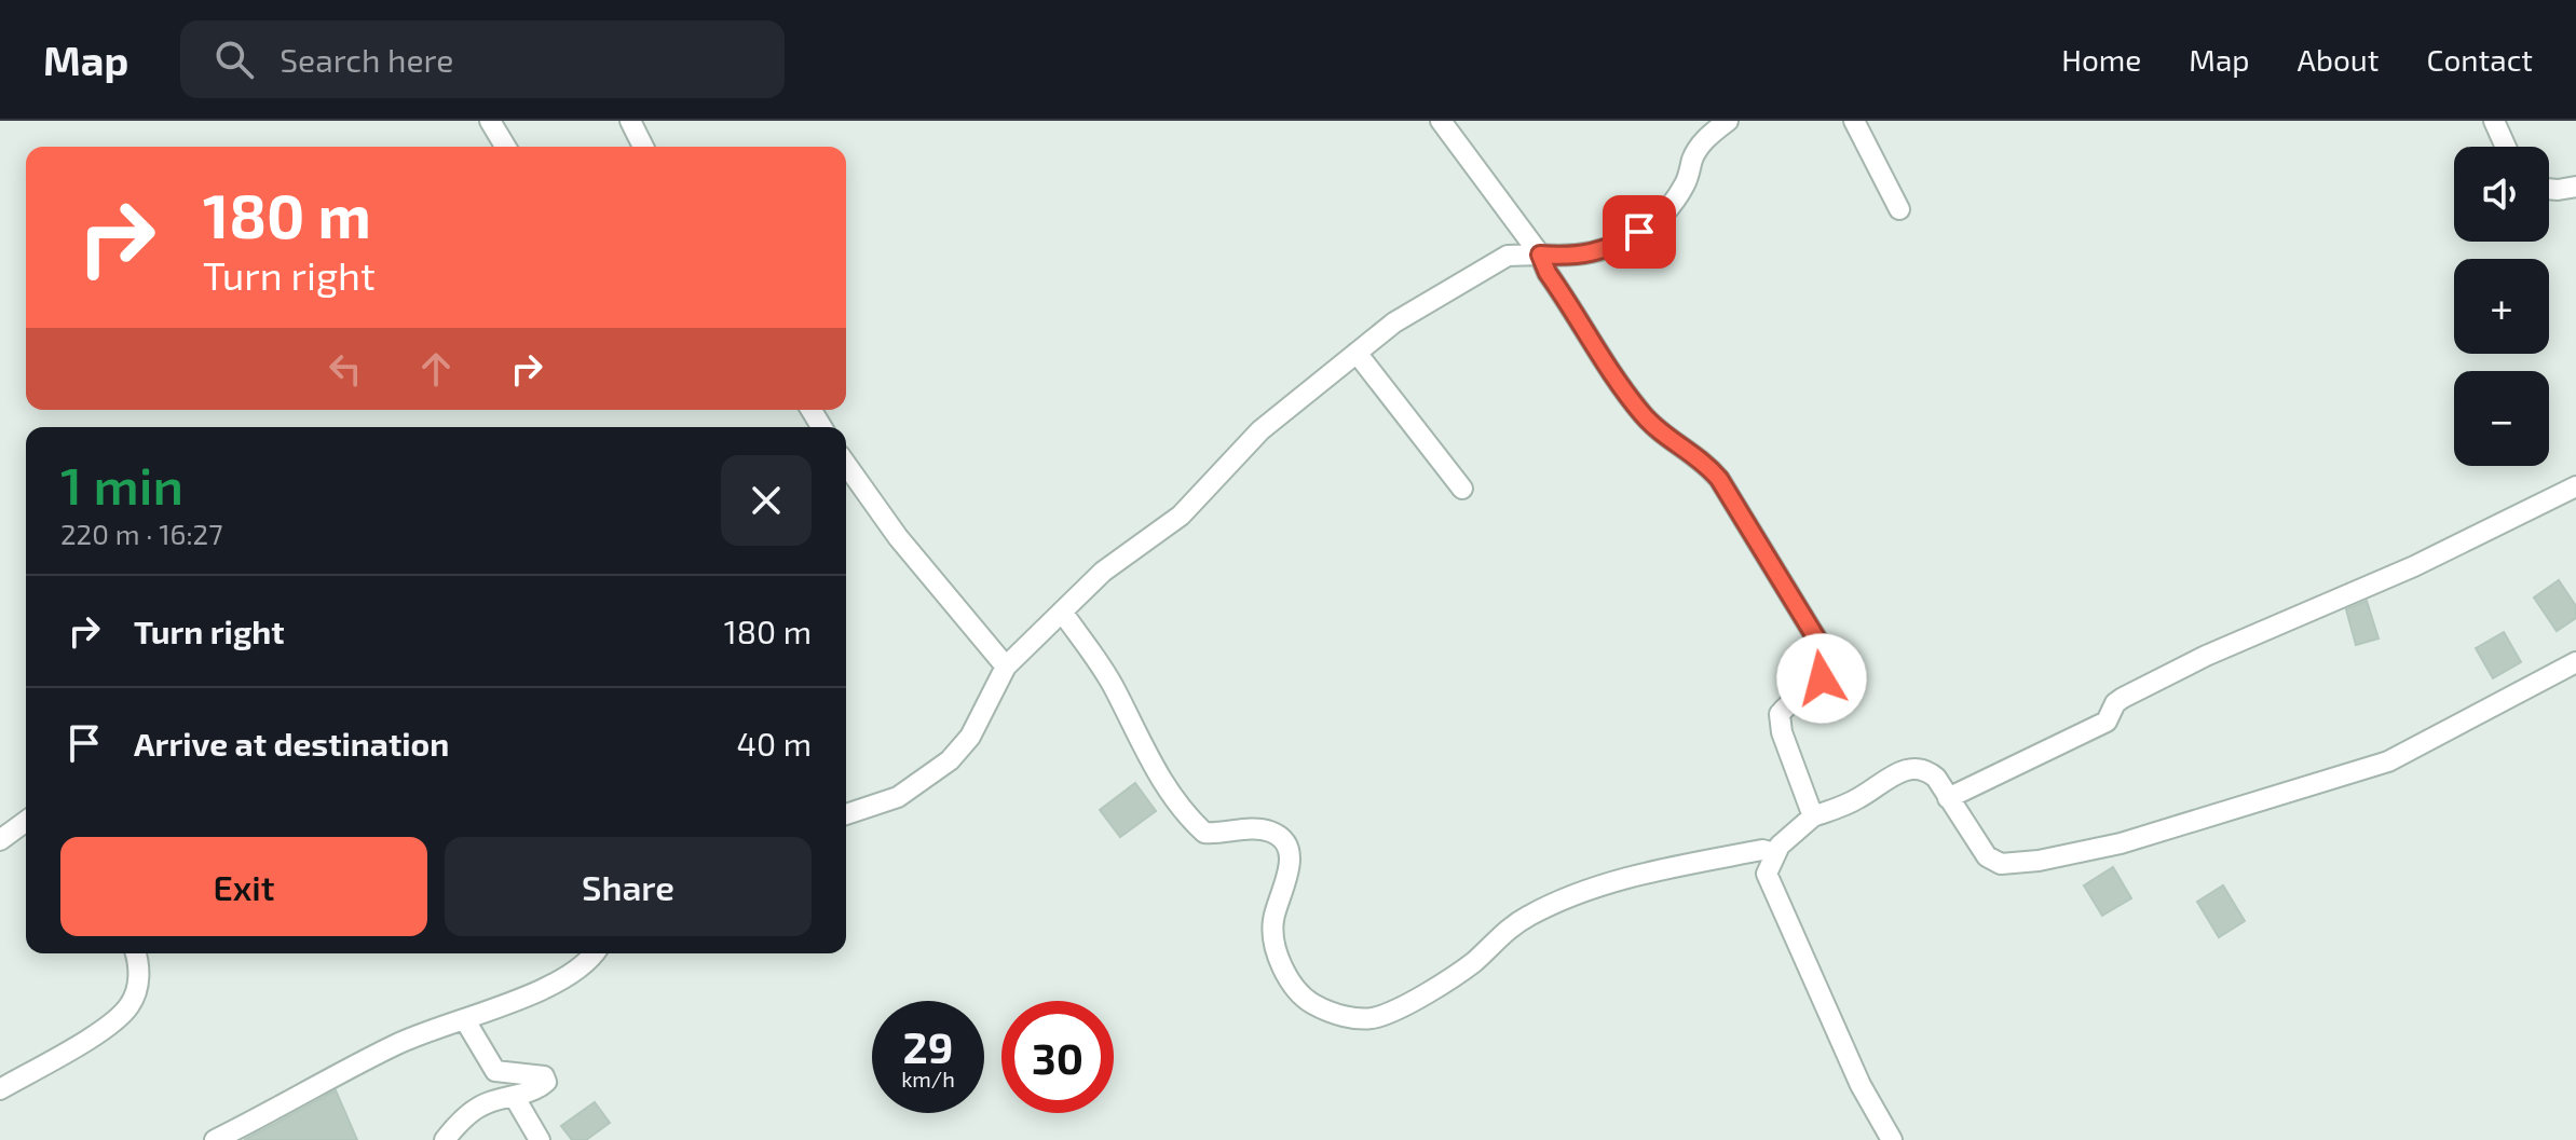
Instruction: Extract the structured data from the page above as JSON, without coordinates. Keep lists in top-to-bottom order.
{
  "page": {
    "header": "Map",
    "search": "Search here",
    "nav": [
      "Home",
      "Map",
      "About",
      "Contact"
    ],
    "map_buttons": ["+", "−"],
    "turn": ["180 m", "Turn right"],
    "heading": ["1 min", "220 m · 16:27"],
    "list": [
      {
        "name": "Turn right",
        "value": "180 m"
      },
      {
        "name": "Arrive at destination",
        "value": "40 m"
      }
    ],
    "buttons": ["Exit", "Share"],
    "speed": "29 km/h",
    "limit": "30"
  }
}
